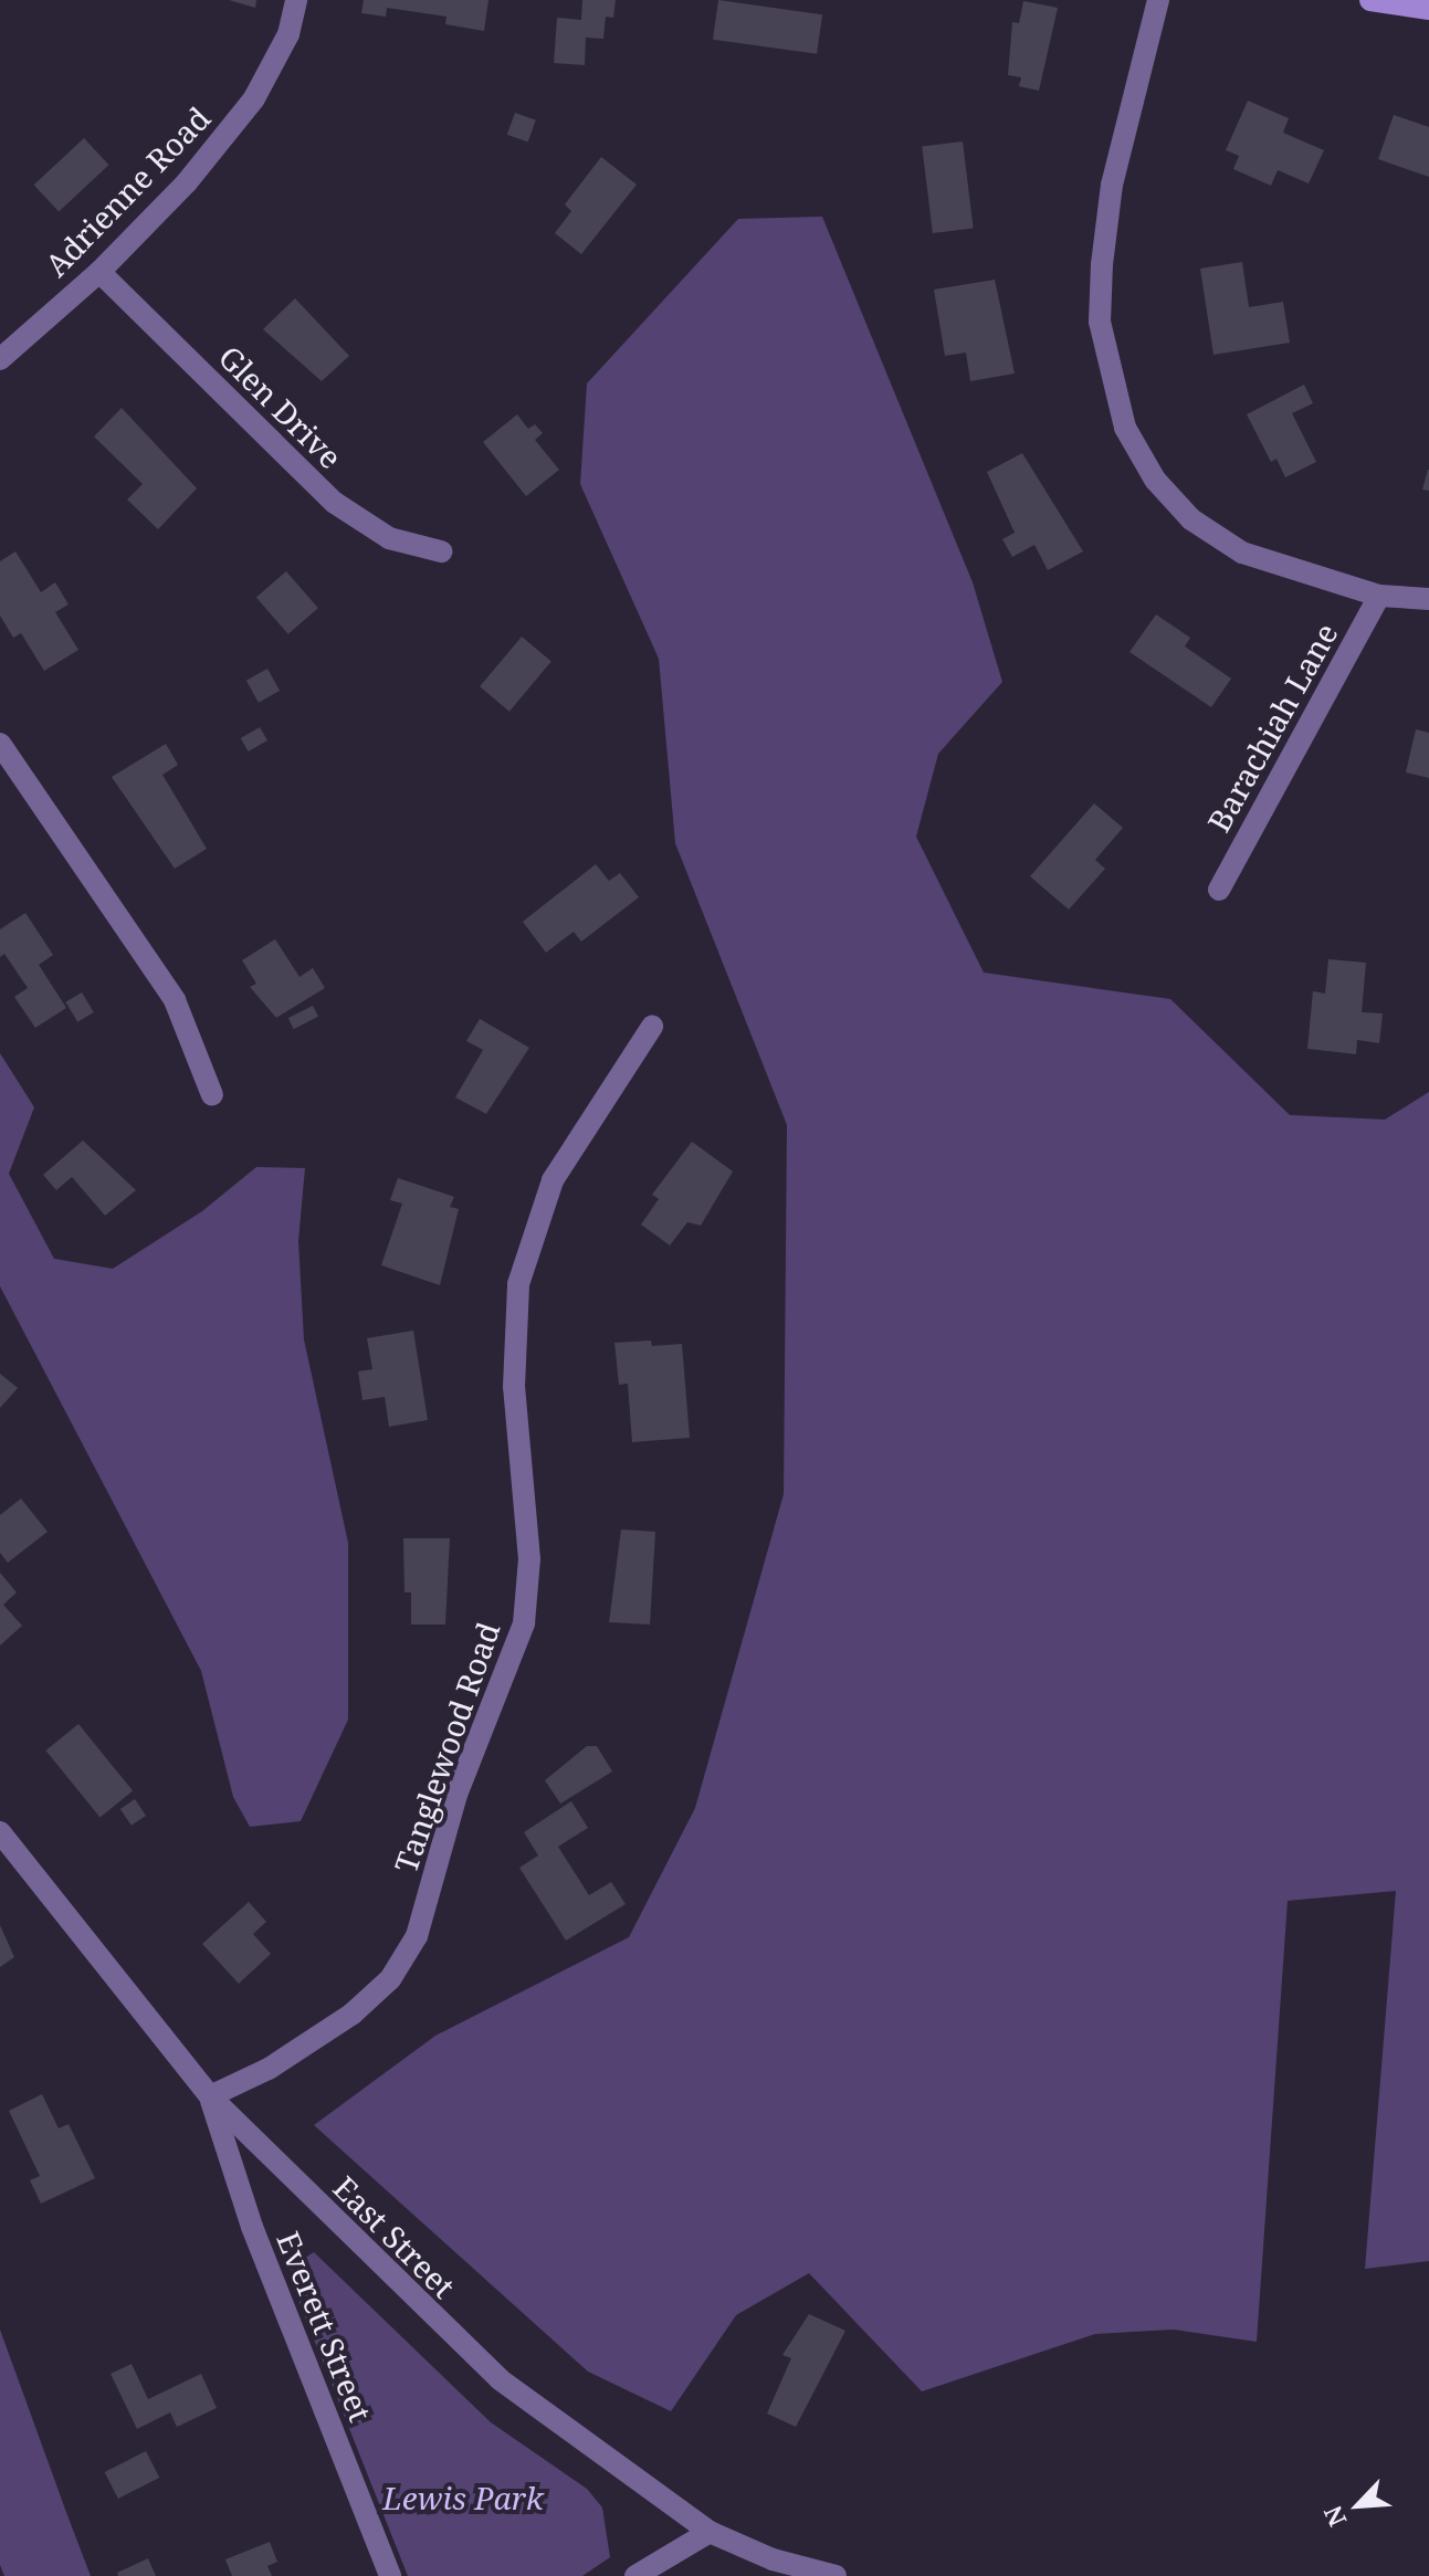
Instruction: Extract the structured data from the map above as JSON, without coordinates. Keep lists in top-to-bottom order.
{
  "streets": {
    "street": [
      "Adrienne Road",
      "Glen Drive",
      "Barachiah Lane",
      "Tanglewood Road",
      "East Street",
      "Everett Street"
    ]
  },
  "crossings": [
    ["Adrienne Road", "Glen Drive"],
    ["Tanglewood Road", "East Street"],
    ["Tanglewood Road", "Everett Street"],
    ["East Street", "Everett Street"]
  ],
  "parks": ["Lewis Park"],
  "north": "bottom left"
}
